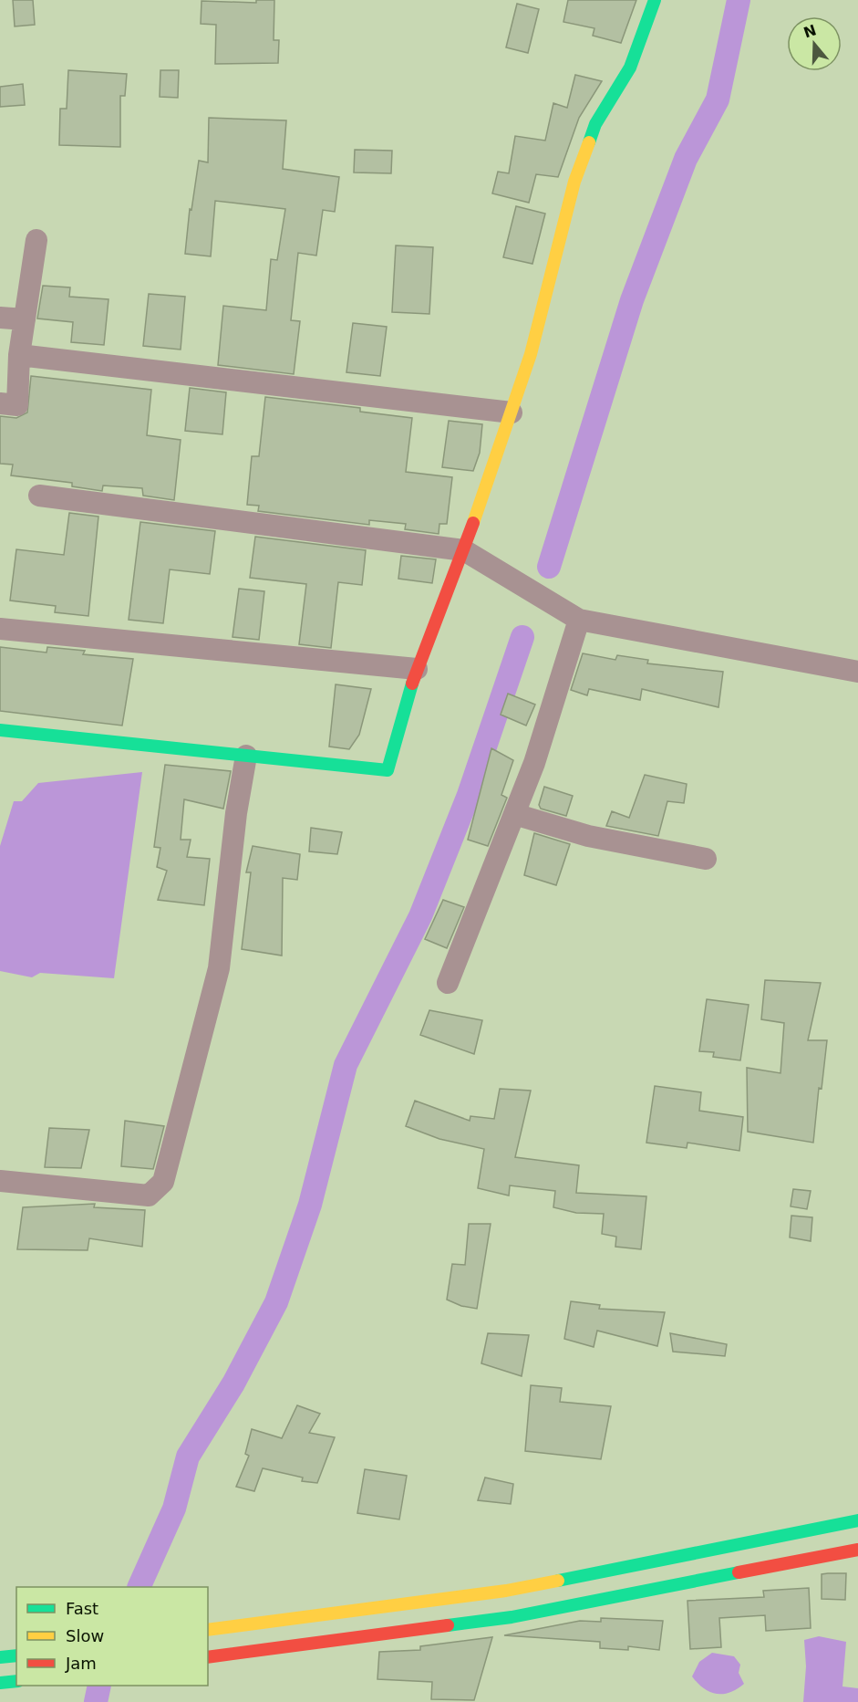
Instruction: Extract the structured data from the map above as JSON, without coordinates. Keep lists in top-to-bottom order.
{
  "legend": ["Fast", "Slow", "Jam"],
  "north": "top"
}
